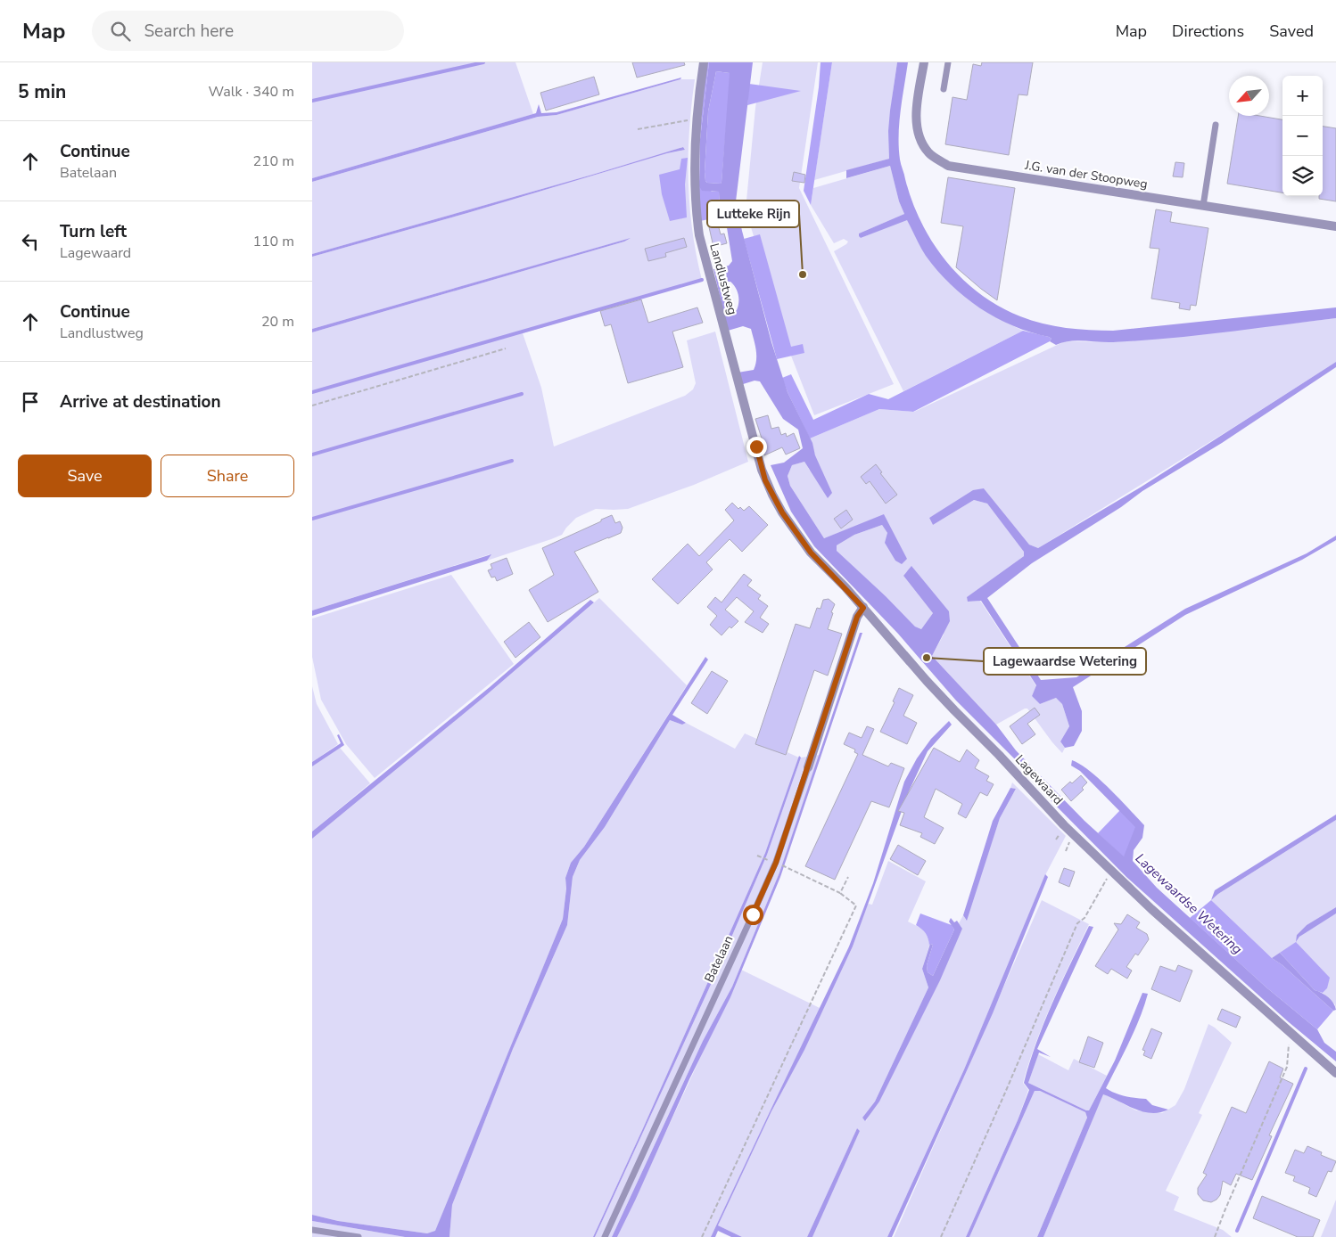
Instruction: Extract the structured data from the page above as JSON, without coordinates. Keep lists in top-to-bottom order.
{
  "streets": {
    "street": [
      "J.G. van der Stoopweg",
      "Landlustweg",
      "Lagewaard",
      "Batelaan"
    ]
  },
  "crossings": [
    ["Landlustweg", "Lagewaard"],
    ["Lagewaard", "Batelaan"]
  ],
  "water": ["Lagewaardse Wetering"],
  "places": ["Lutteke Rijn", "Lagewaardse Wetering"],
  "north": "bottom left",
  "page": {
    "header": "Map",
    "search": "Search here",
    "nav": ["Map", "Directions", "Saved"],
    "heading": ["5 min", "Walk · 340 m"],
    "map_buttons": ["+", "−"],
    "list": [
      ["Continue", "Batelaan", "210 m"],
      ["Turn left", "Lagewaard", "110 m"],
      ["Continue", "Landlustweg", "20 m"],
      "Arrive at destination"
    ],
    "buttons": ["Save", "Share"]
  }
}
